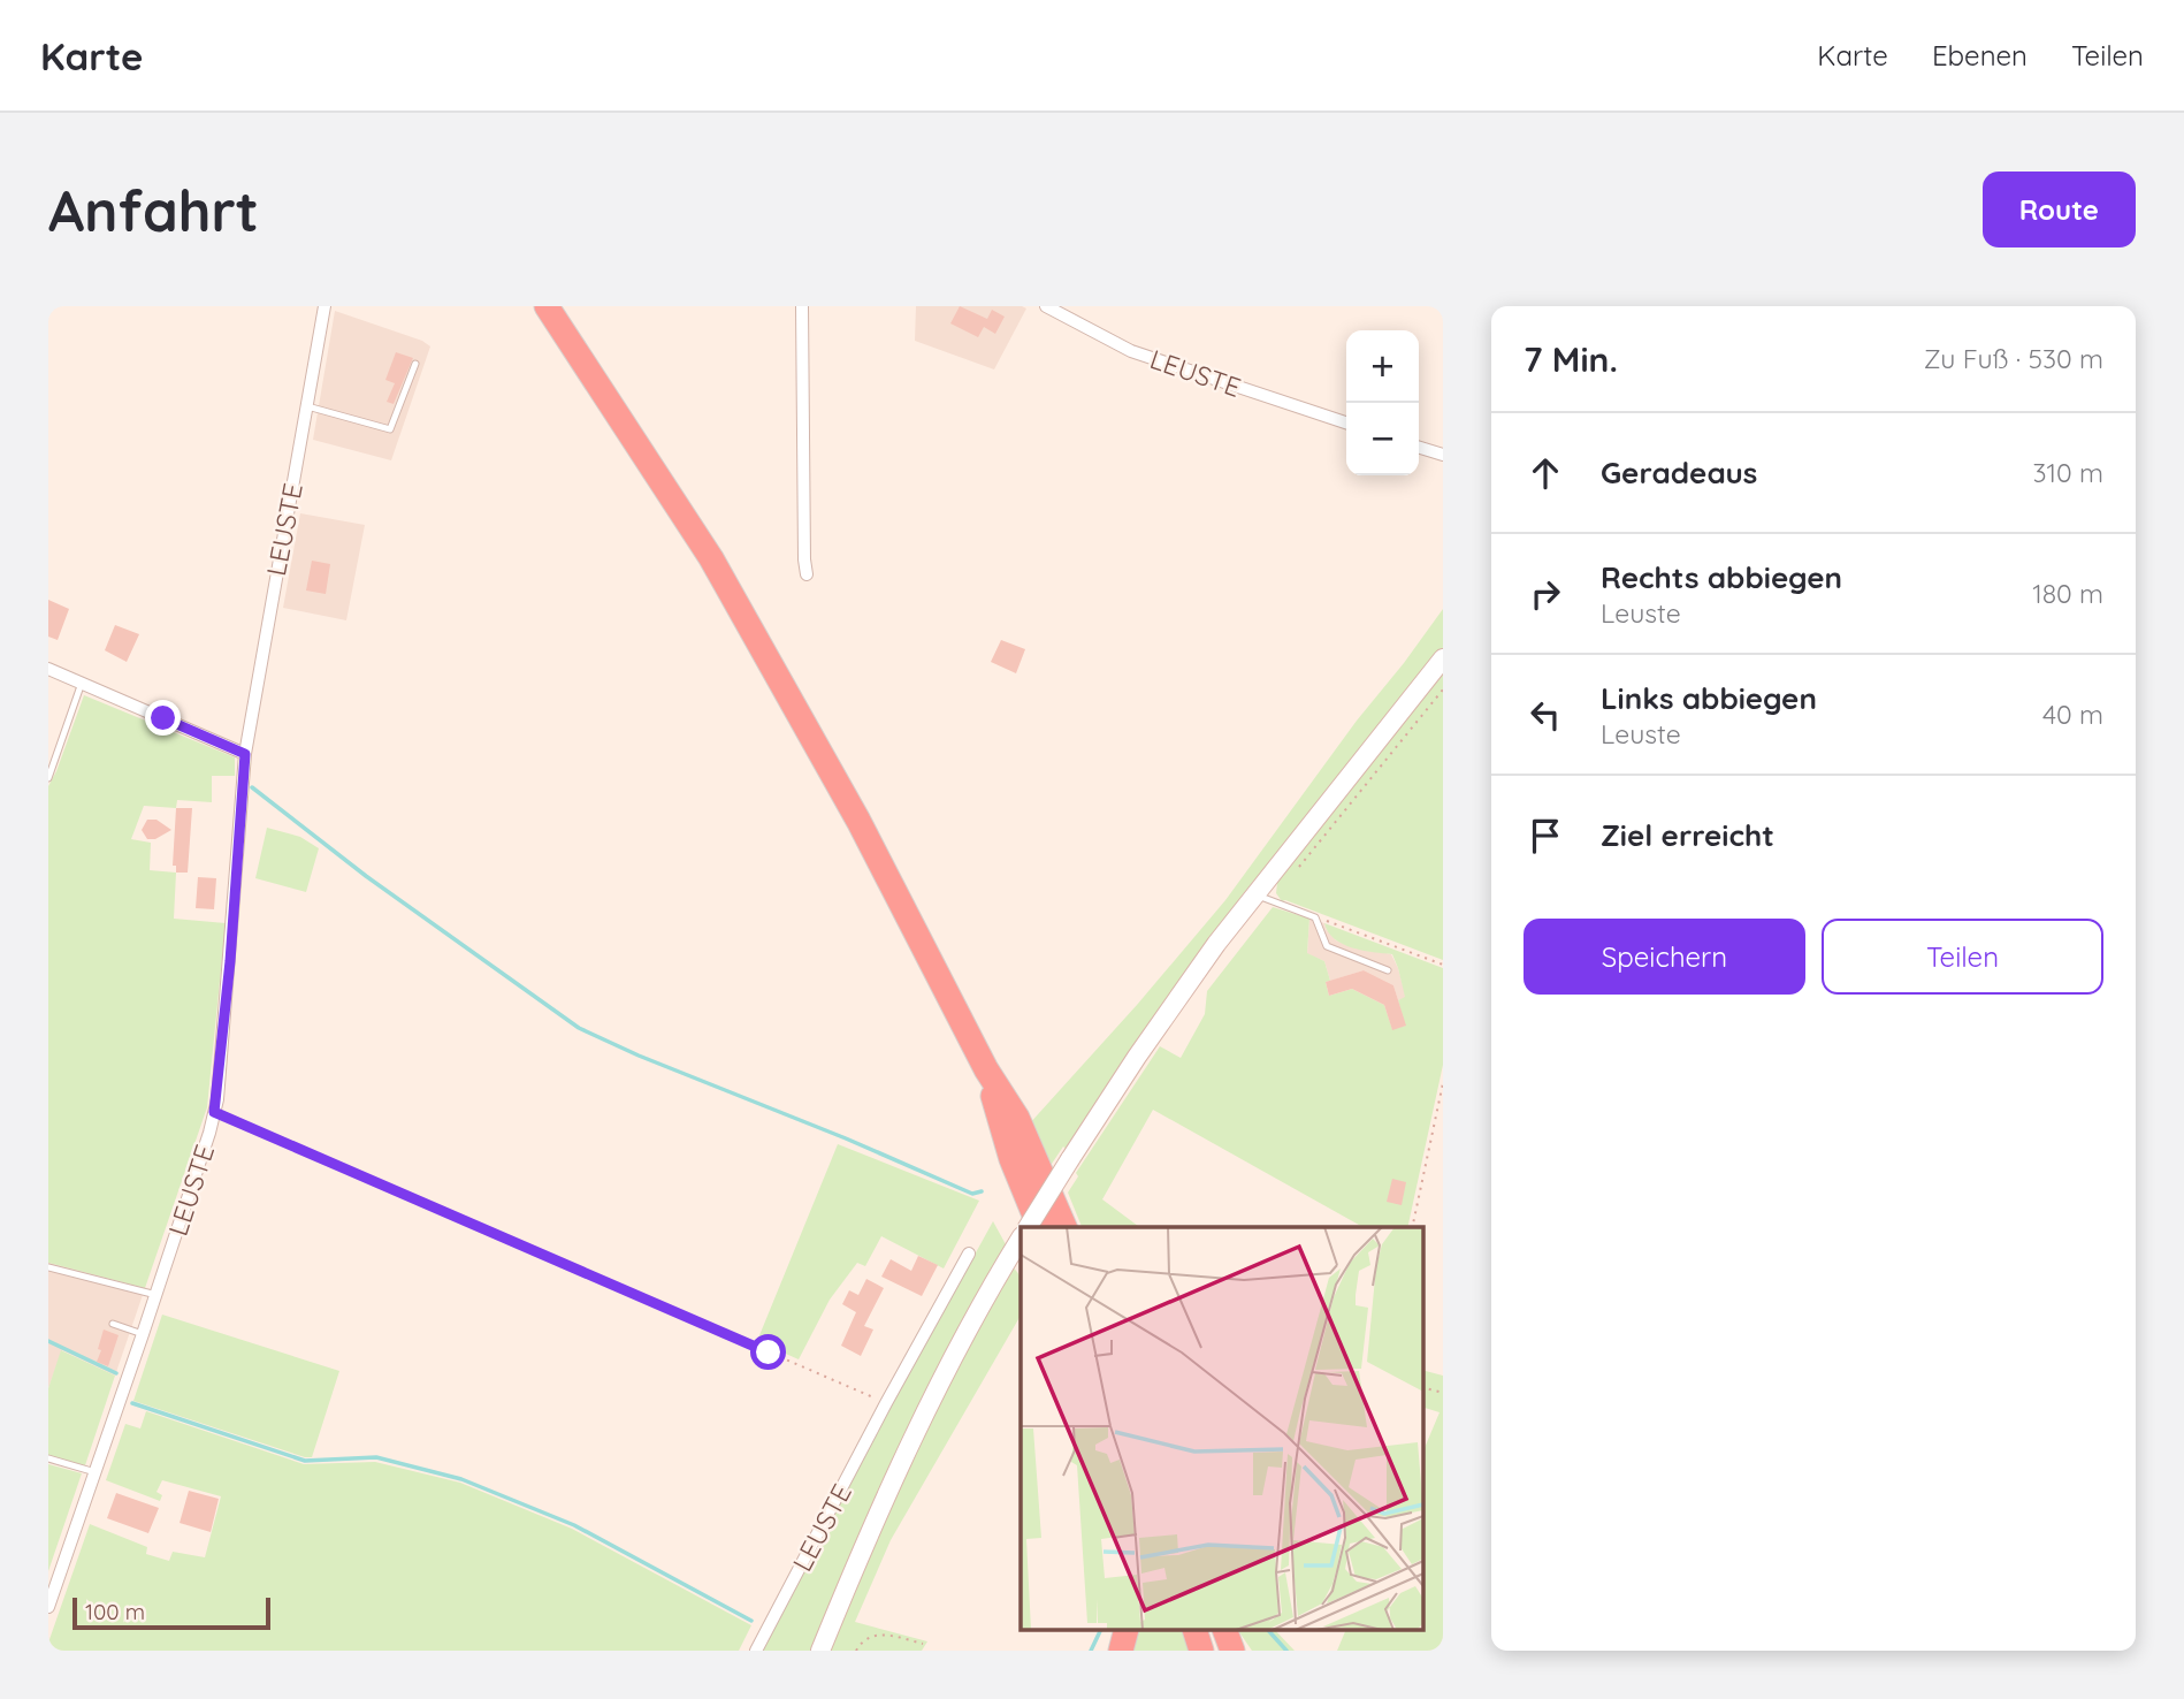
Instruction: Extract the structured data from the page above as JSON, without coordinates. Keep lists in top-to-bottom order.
{
  "streets": {
    "street": ["LEUSTE"]
  },
  "scale_bar": "100 m",
  "page": {
    "header": "Karte",
    "nav": ["Karte", "Ebenen", "Teilen"],
    "buttons": [
      "Route",
      ["Speichern", "Teilen"]
    ],
    "title": "Anfahrt",
    "heading": ["7 Min.", "Zu Fuß · 530 m"],
    "map_buttons": ["+", "−"],
    "list": [
      ["Geradeaus", "310 m"],
      ["Rechts abbiegen", "Leuste", "180 m"],
      ["Links abbiegen", "Leuste", "40 m"],
      "Ziel erreicht"
    ],
    "scale": "100 m"
  }
}
